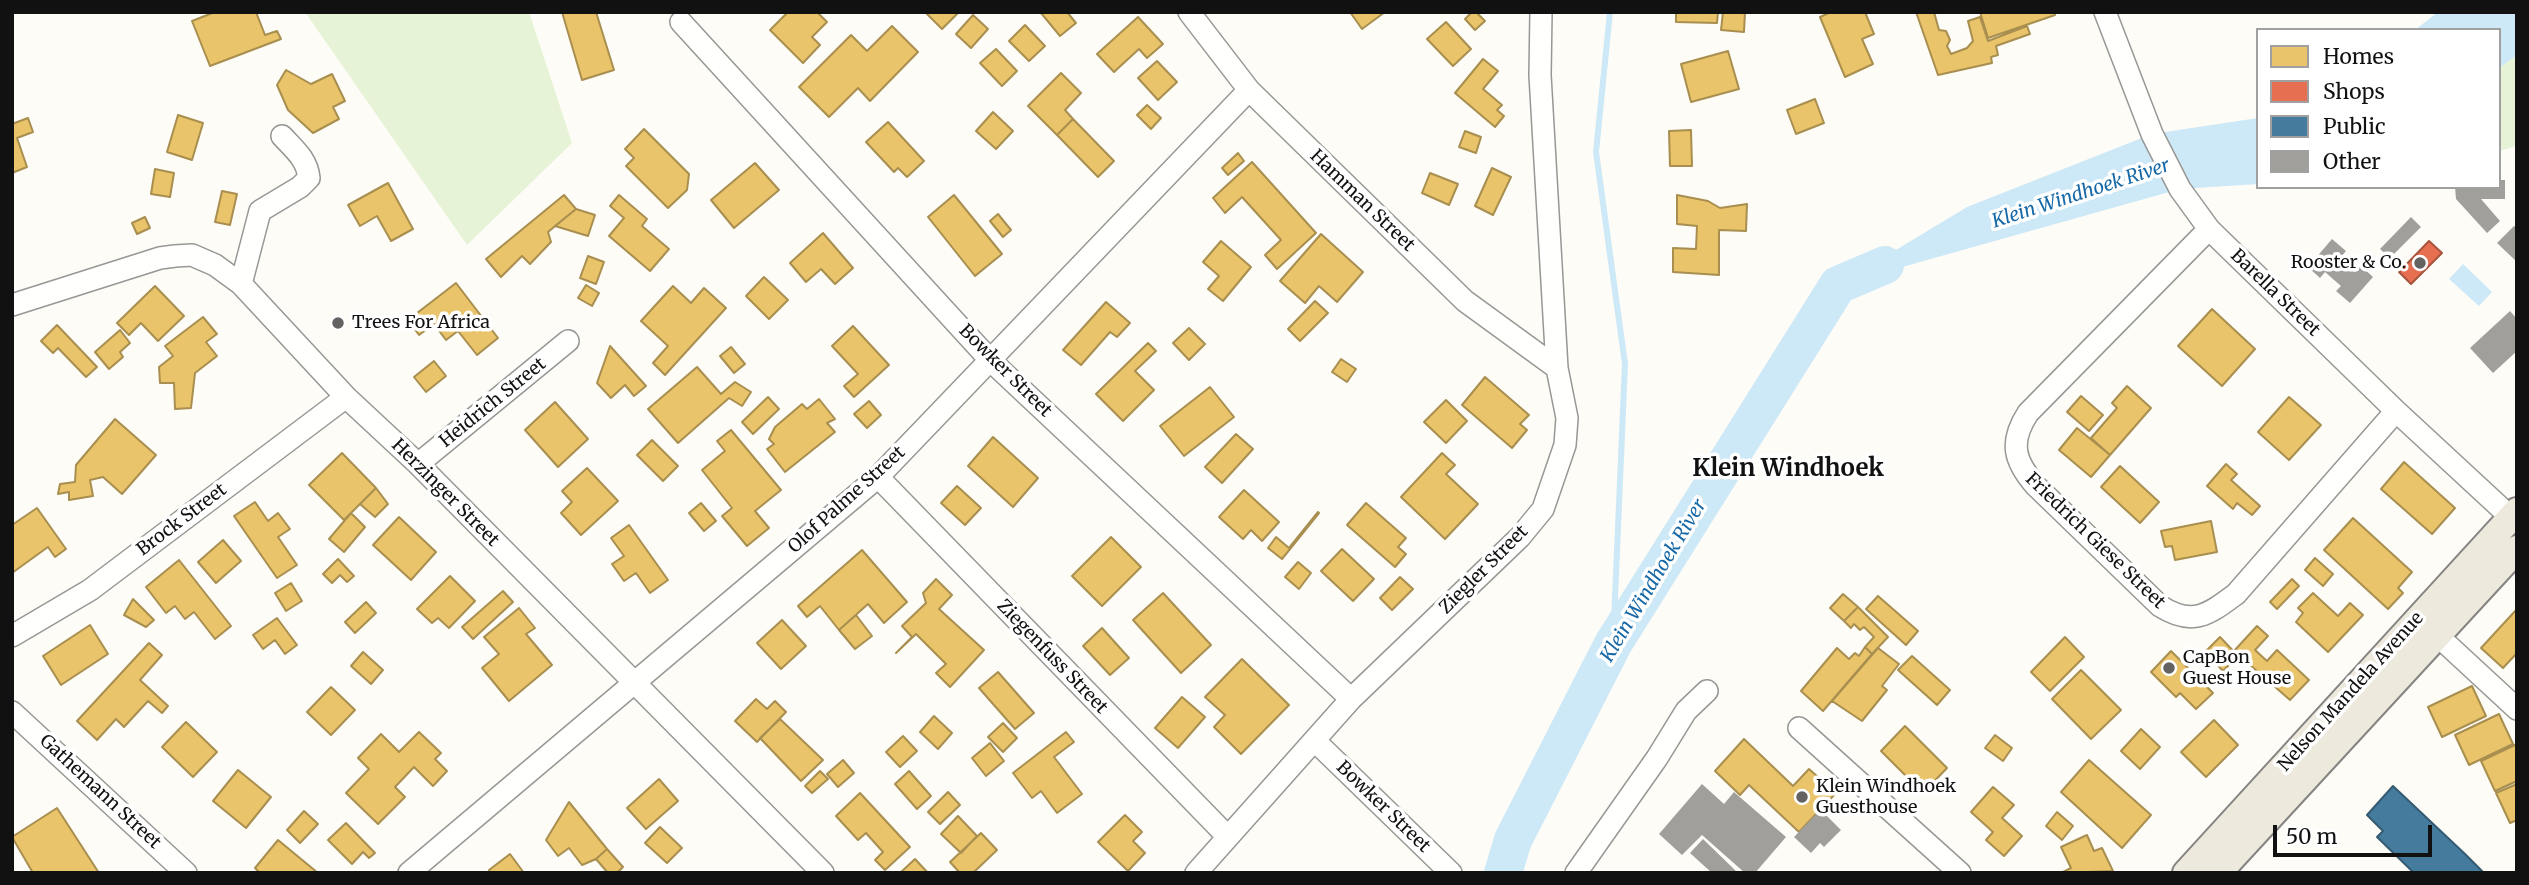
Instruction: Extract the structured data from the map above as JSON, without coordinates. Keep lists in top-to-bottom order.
{
  "streets": {
    "main road": ["Nelson Mandela Avenue"],
    "street": [
      "Hamman Street",
      "Barella Street",
      "Bowker Street",
      "Heidrich Street",
      "Herzinger Street",
      "Olof Palme Street",
      "Brock Street",
      "Friedrich Giese Street",
      "Ziegler Street",
      "Ziegenfuss Street",
      "Gathemann Street"
    ]
  },
  "crossings": [
    ["Hamman Street", "Olof Palme Street"],
    ["Hamman Street", "Ziegler Street"],
    ["Barella Street", "Friedrich Giese Street"],
    ["Barella Street", "Nelson Mandela Avenue"],
    ["Bowker Street", "Olof Palme Street"],
    ["Bowker Street", "Ziegler Street"],
    ["Heidrich Street", "Herzinger Street"],
    ["Herzinger Street", "Olof Palme Street"],
    ["Herzinger Street", "Brock Street"],
    ["Olof Palme Street", "Ziegenfuss Street"],
    ["Ziegler Street", "Ziegenfuss Street"]
  ],
  "districts": ["Klein Windhoek"],
  "water": ["Klein Windhoek River"],
  "places": [
    "Rooster & Co.",
    "Trees For Africa",
    "CapBon Guest House",
    "Klein Windhoek Guesthouse"
  ],
  "legend": [
    "Homes",
    "Shops",
    "Public",
    "Other"
  ],
  "scale_bar": "50 m"
}
